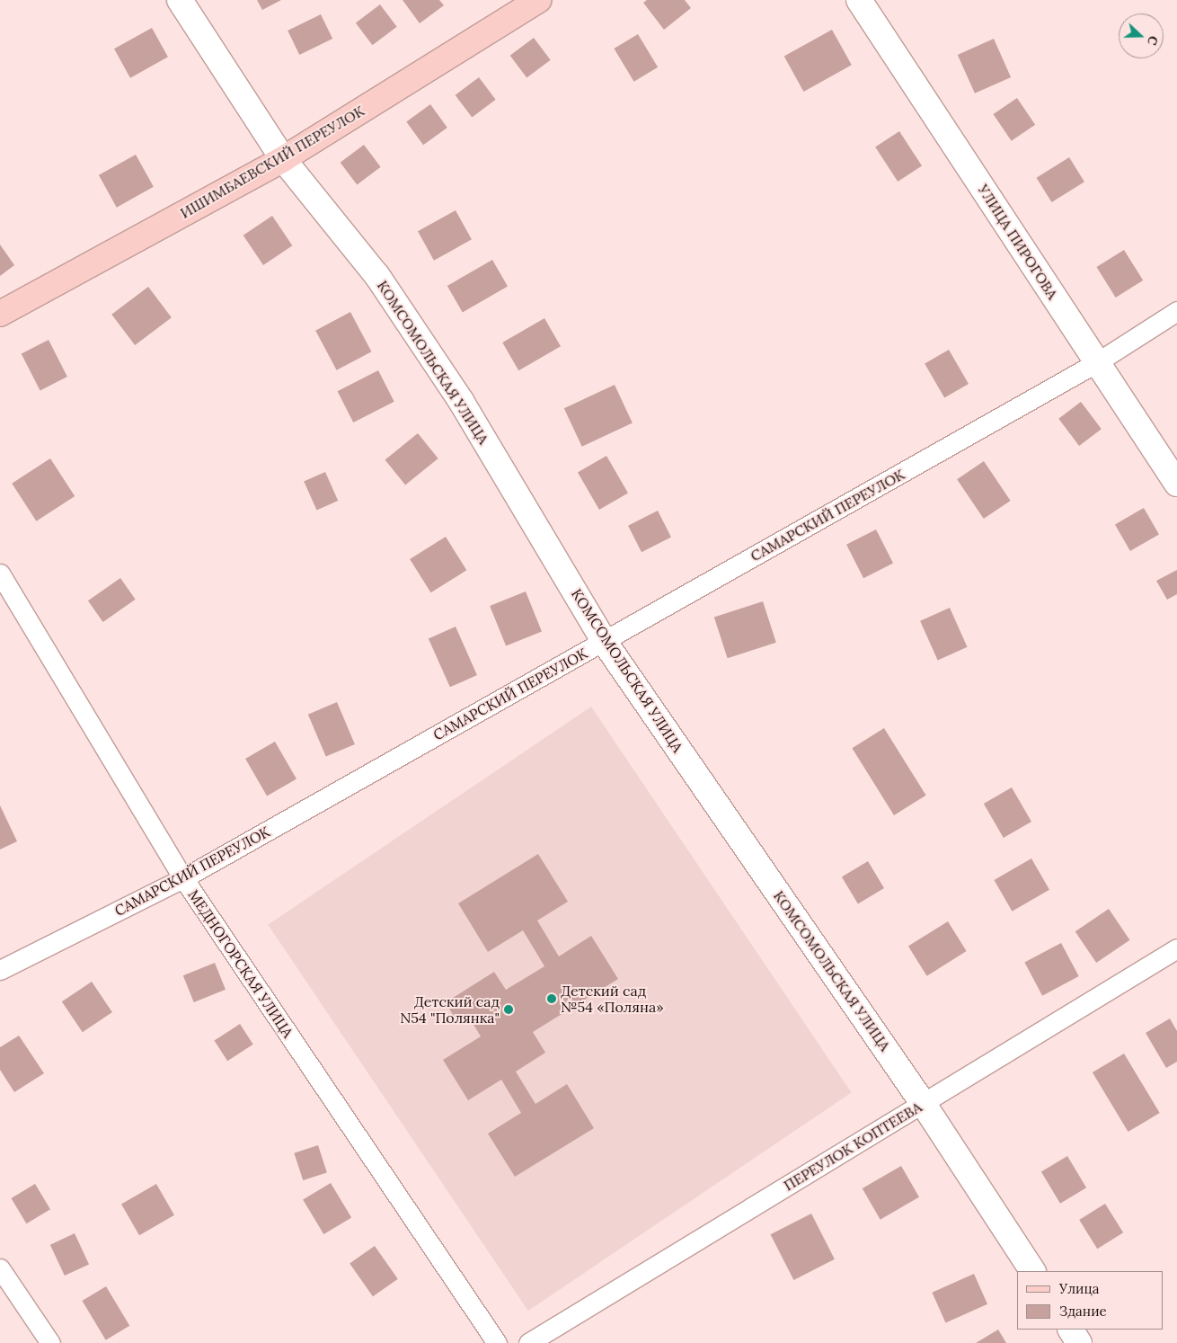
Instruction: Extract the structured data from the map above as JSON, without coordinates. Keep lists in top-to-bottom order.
{
  "streets": {
    "main road": ["ИШИМБАЕВСКИЙ ПЕРЕУЛОК", "УЛИЦА ПИРОГОВА", "КОМСОМОЛЬСКАЯ УЛИЦА"],
    "street": ["САМАРСКИЙ ПЕРЕУЛОК", "МЕДНОГОРСКАЯ УЛИЦА", "ПЕРЕУЛОК КОПТЕЕВА"]
  },
  "crossings": [
    ["ИШИМБАЕВСКИЙ ПЕРЕУЛОК", "КОМСОМОЛЬСКАЯ УЛИЦА"],
    ["УЛИЦА ПИРОГОВА", "САМАРСКИЙ ПЕРЕУЛОК"],
    ["КОМСОМОЛЬСКАЯ УЛИЦА", "САМАРСКИЙ ПЕРЕУЛОК"],
    ["КОМСОМОЛЬСКАЯ УЛИЦА", "ПЕРЕУЛОК КОПТЕЕВА"],
    ["САМАРСКИЙ ПЕРЕУЛОК", "МЕДНОГОРСКАЯ УЛИЦА"]
  ],
  "places": ["Детский сад №54 «Поляна»", "Детский сад N54 \"Полянка\""],
  "legend": ["Улица", "Здание"],
  "north": "right"
}
